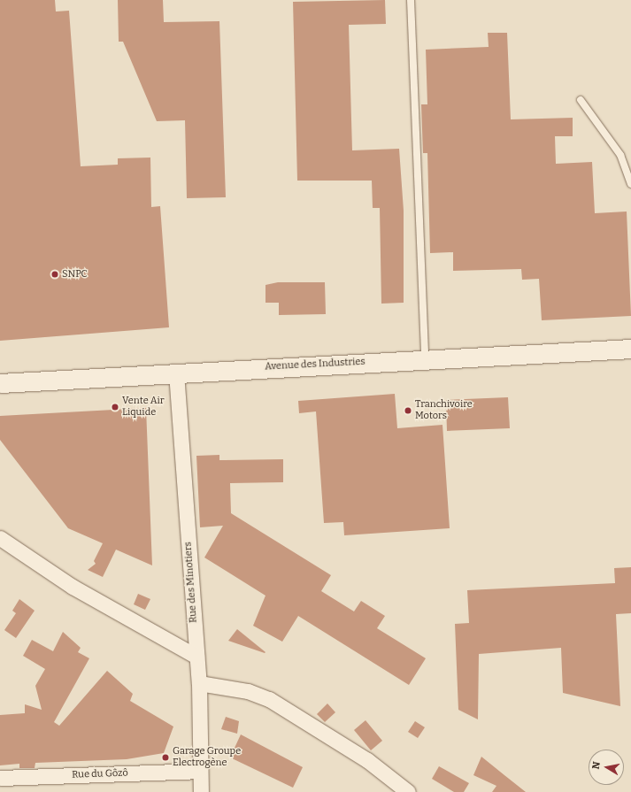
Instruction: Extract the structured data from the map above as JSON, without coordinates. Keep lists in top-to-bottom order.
{
  "streets": {
    "street": ["Avenue des Industries", "Rue des Minotiers", "Rue du Gôzô"]
  },
  "crossings": [
    ["Avenue des Industries", "Rue des Minotiers"],
    ["Rue des Minotiers", "Rue du Gôzô"]
  ],
  "places": [
    "SNPC",
    "Vente Air Liquide",
    "Tranchivoire Motors",
    "Garage Groupe Electrogène"
  ],
  "north": "left"
}
